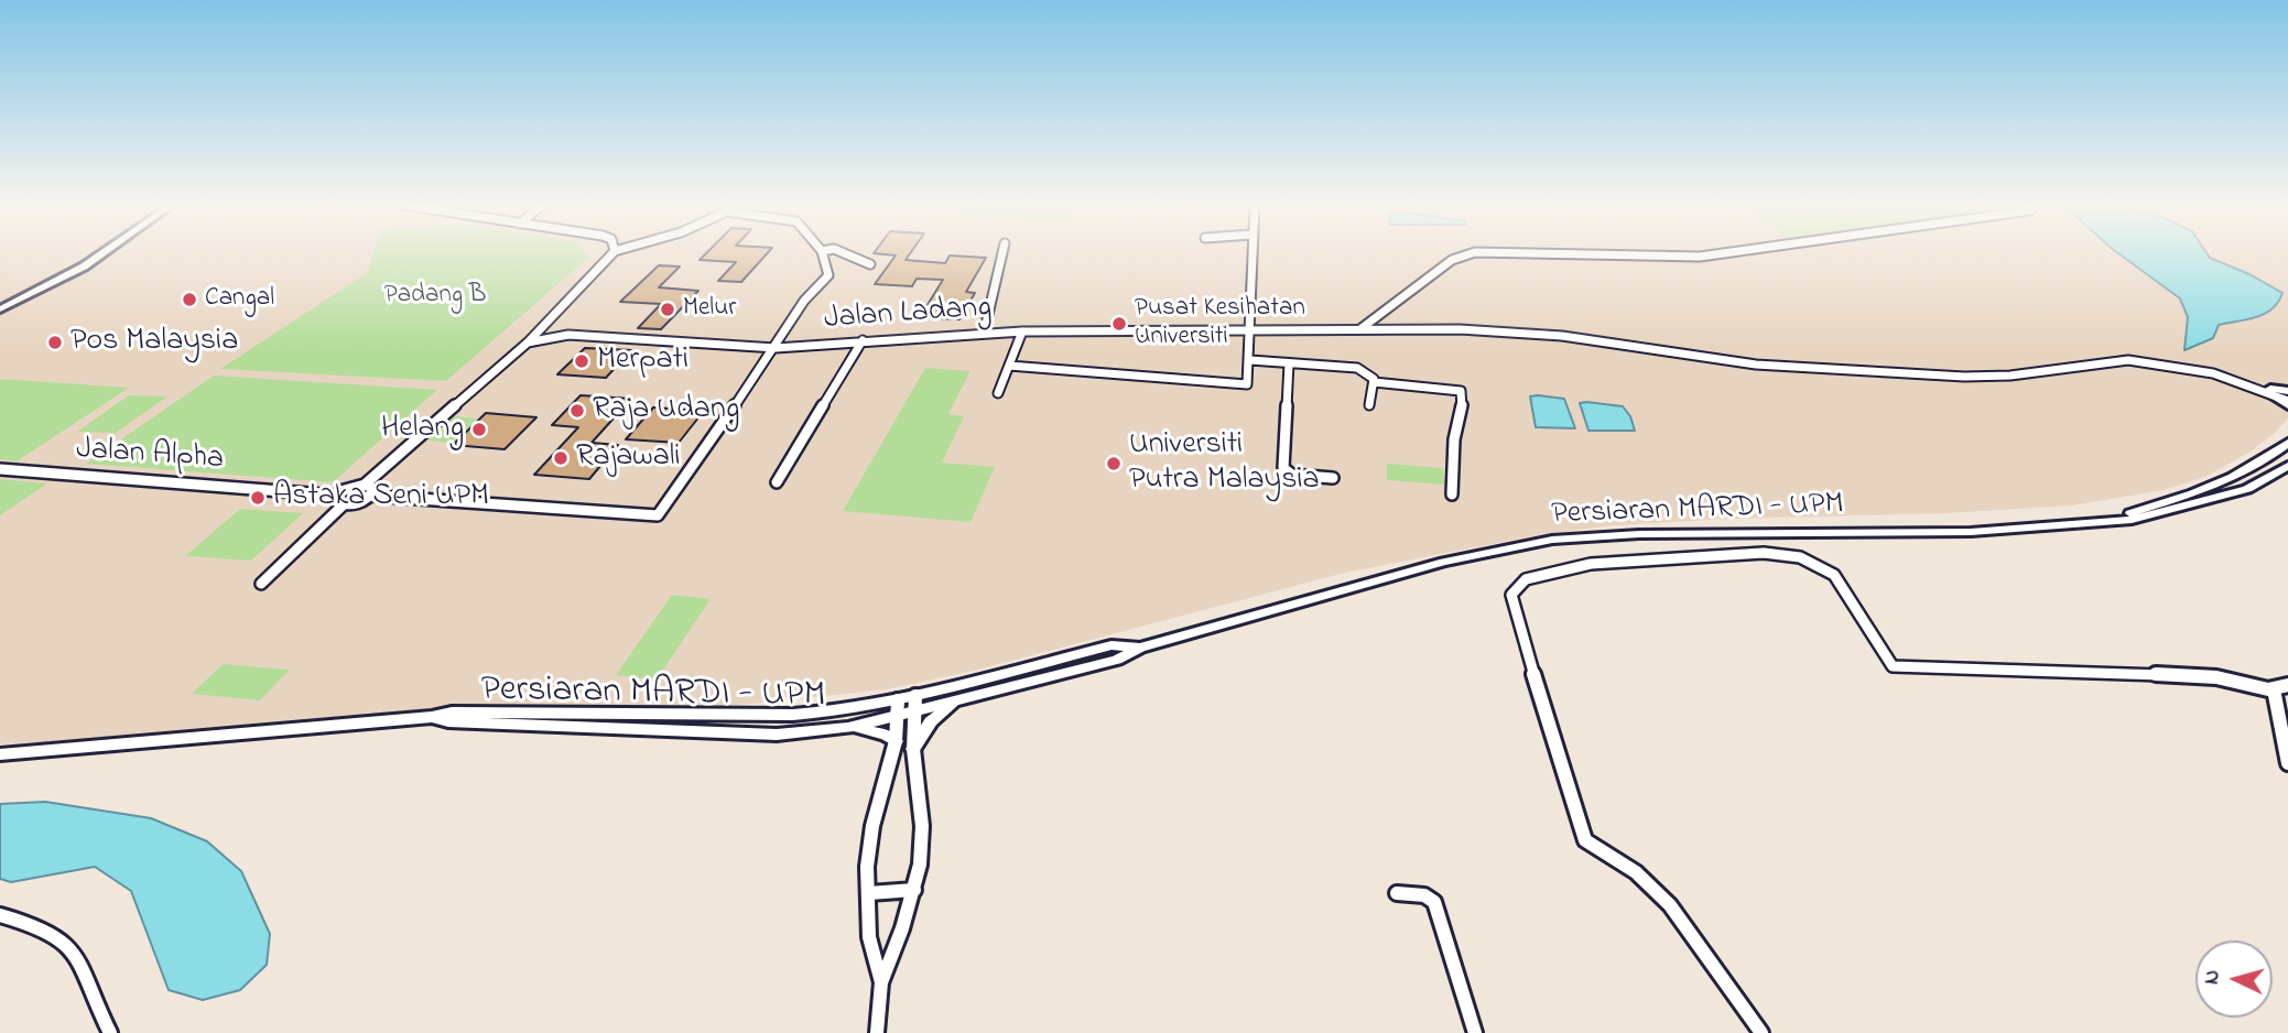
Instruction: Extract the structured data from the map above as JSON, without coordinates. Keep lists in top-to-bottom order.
{
  "streets": {
    "street": ["Jalan Ladang", "Jalan Alpha", "Persiaran MARDI - UPM"]
  },
  "parks": ["Padang B"],
  "places": [
    "Cangal",
    "Melur",
    "Pusat Kesihatan Universiti",
    "Pos Malaysia",
    "Merpati",
    "Raja Udang",
    "Helang",
    "Rajawali",
    "Universiti Putra Malaysia",
    "Astaka Seni UPM"
  ],
  "north": "left"
}
